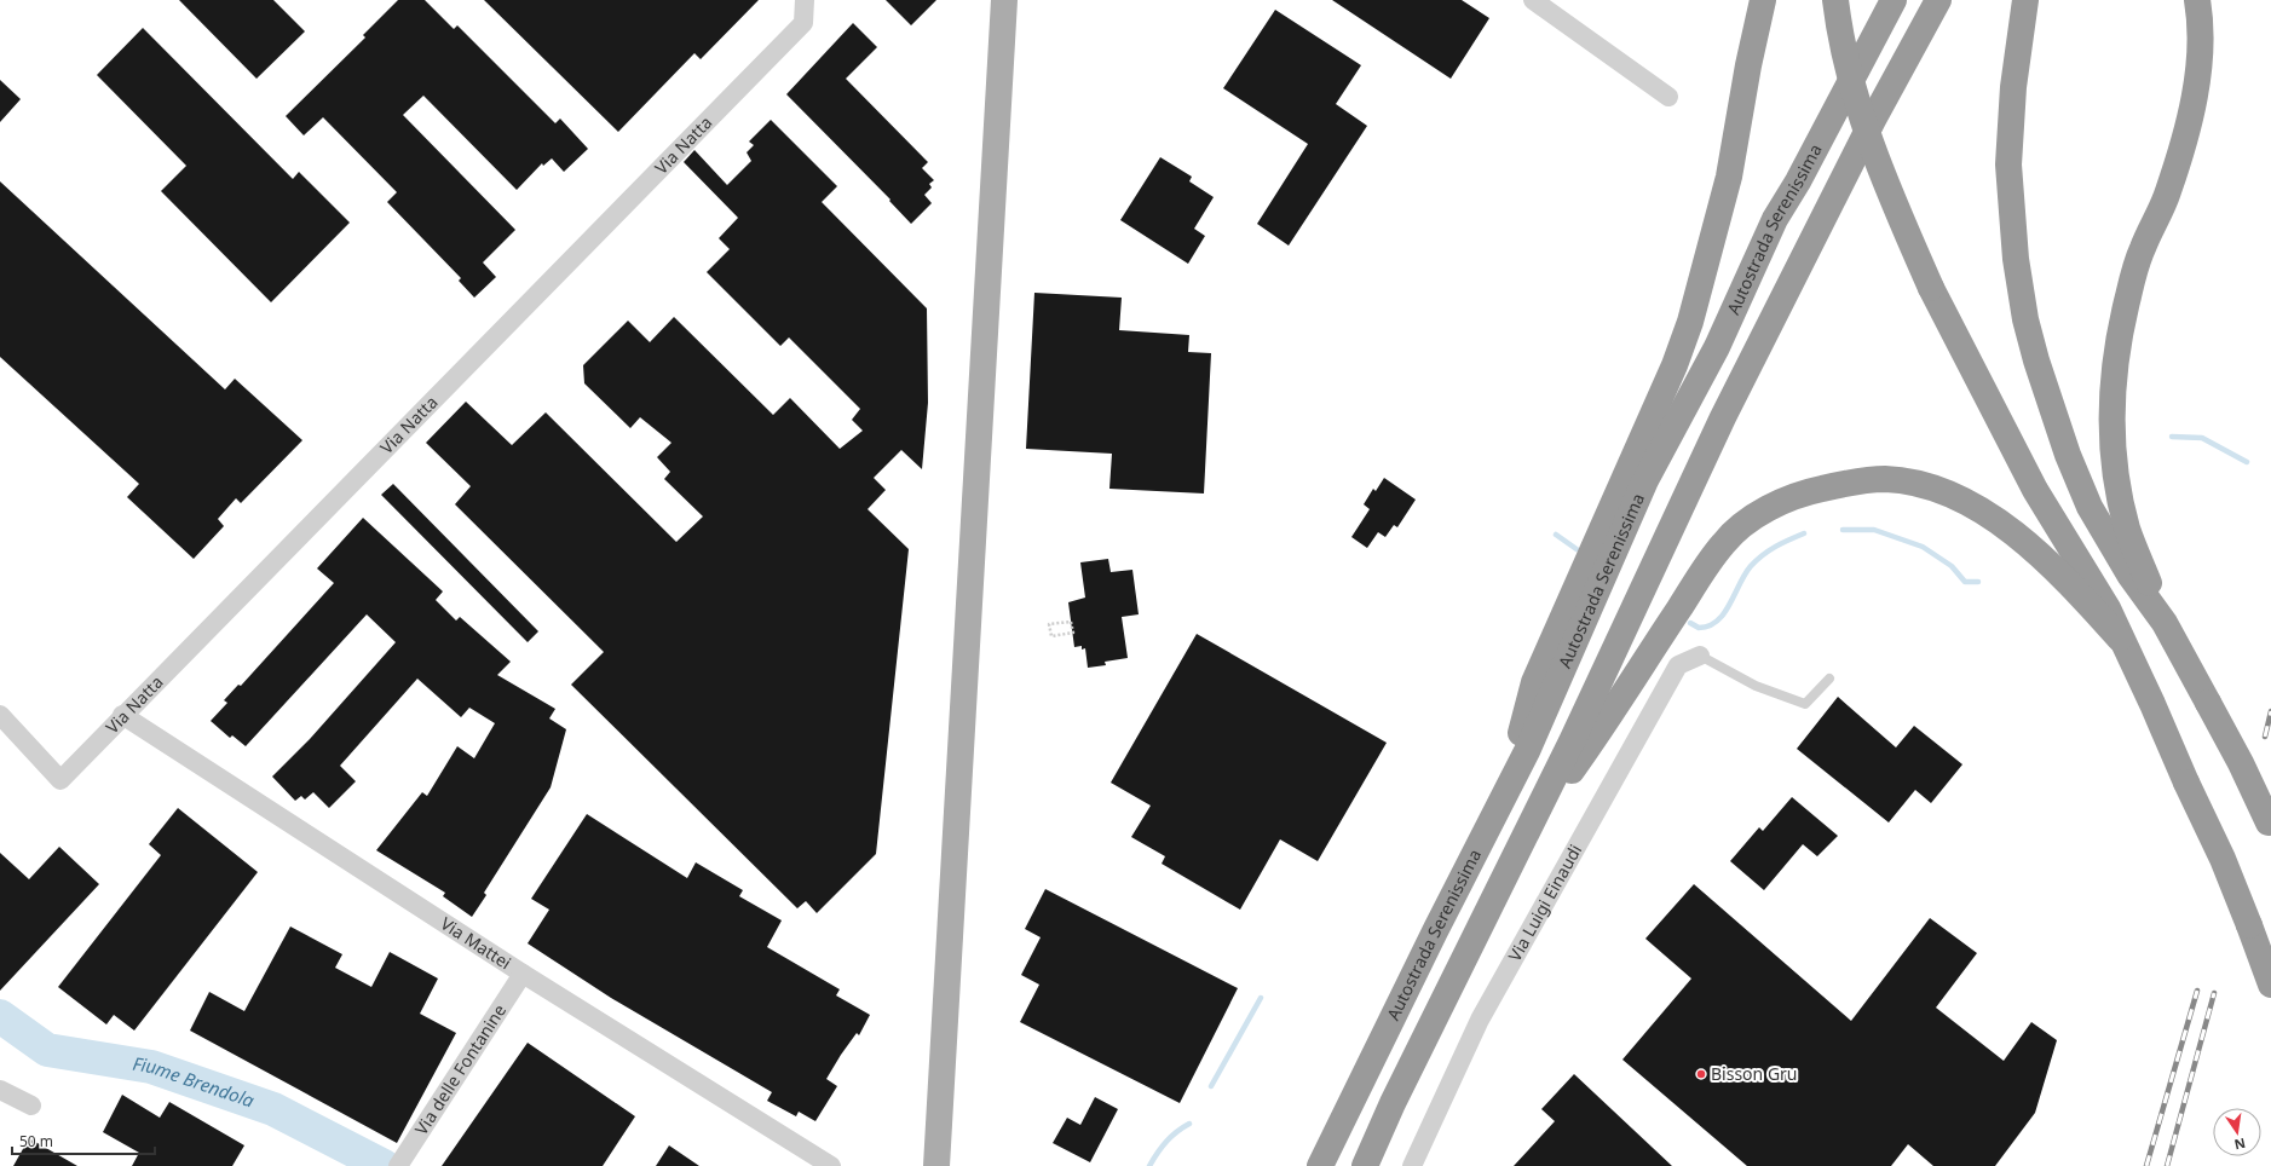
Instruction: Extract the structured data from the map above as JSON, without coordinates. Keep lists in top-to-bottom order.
{
  "streets": {
    "highway": ["Autostrada Serenissima"],
    "street": [
      "Via Natta",
      "Via Luigi Einaudi",
      "Via Mattei",
      "Via delle Fontanine"
    ]
  },
  "crossings": [
    ["Via Natta", "Via Mattei"],
    ["Via Mattei", "Via delle Fontanine"]
  ],
  "water": ["Fiume Brendola"],
  "places": ["Bisson Gru"],
  "scale_bar": "50 m",
  "north": "bottom"
}
